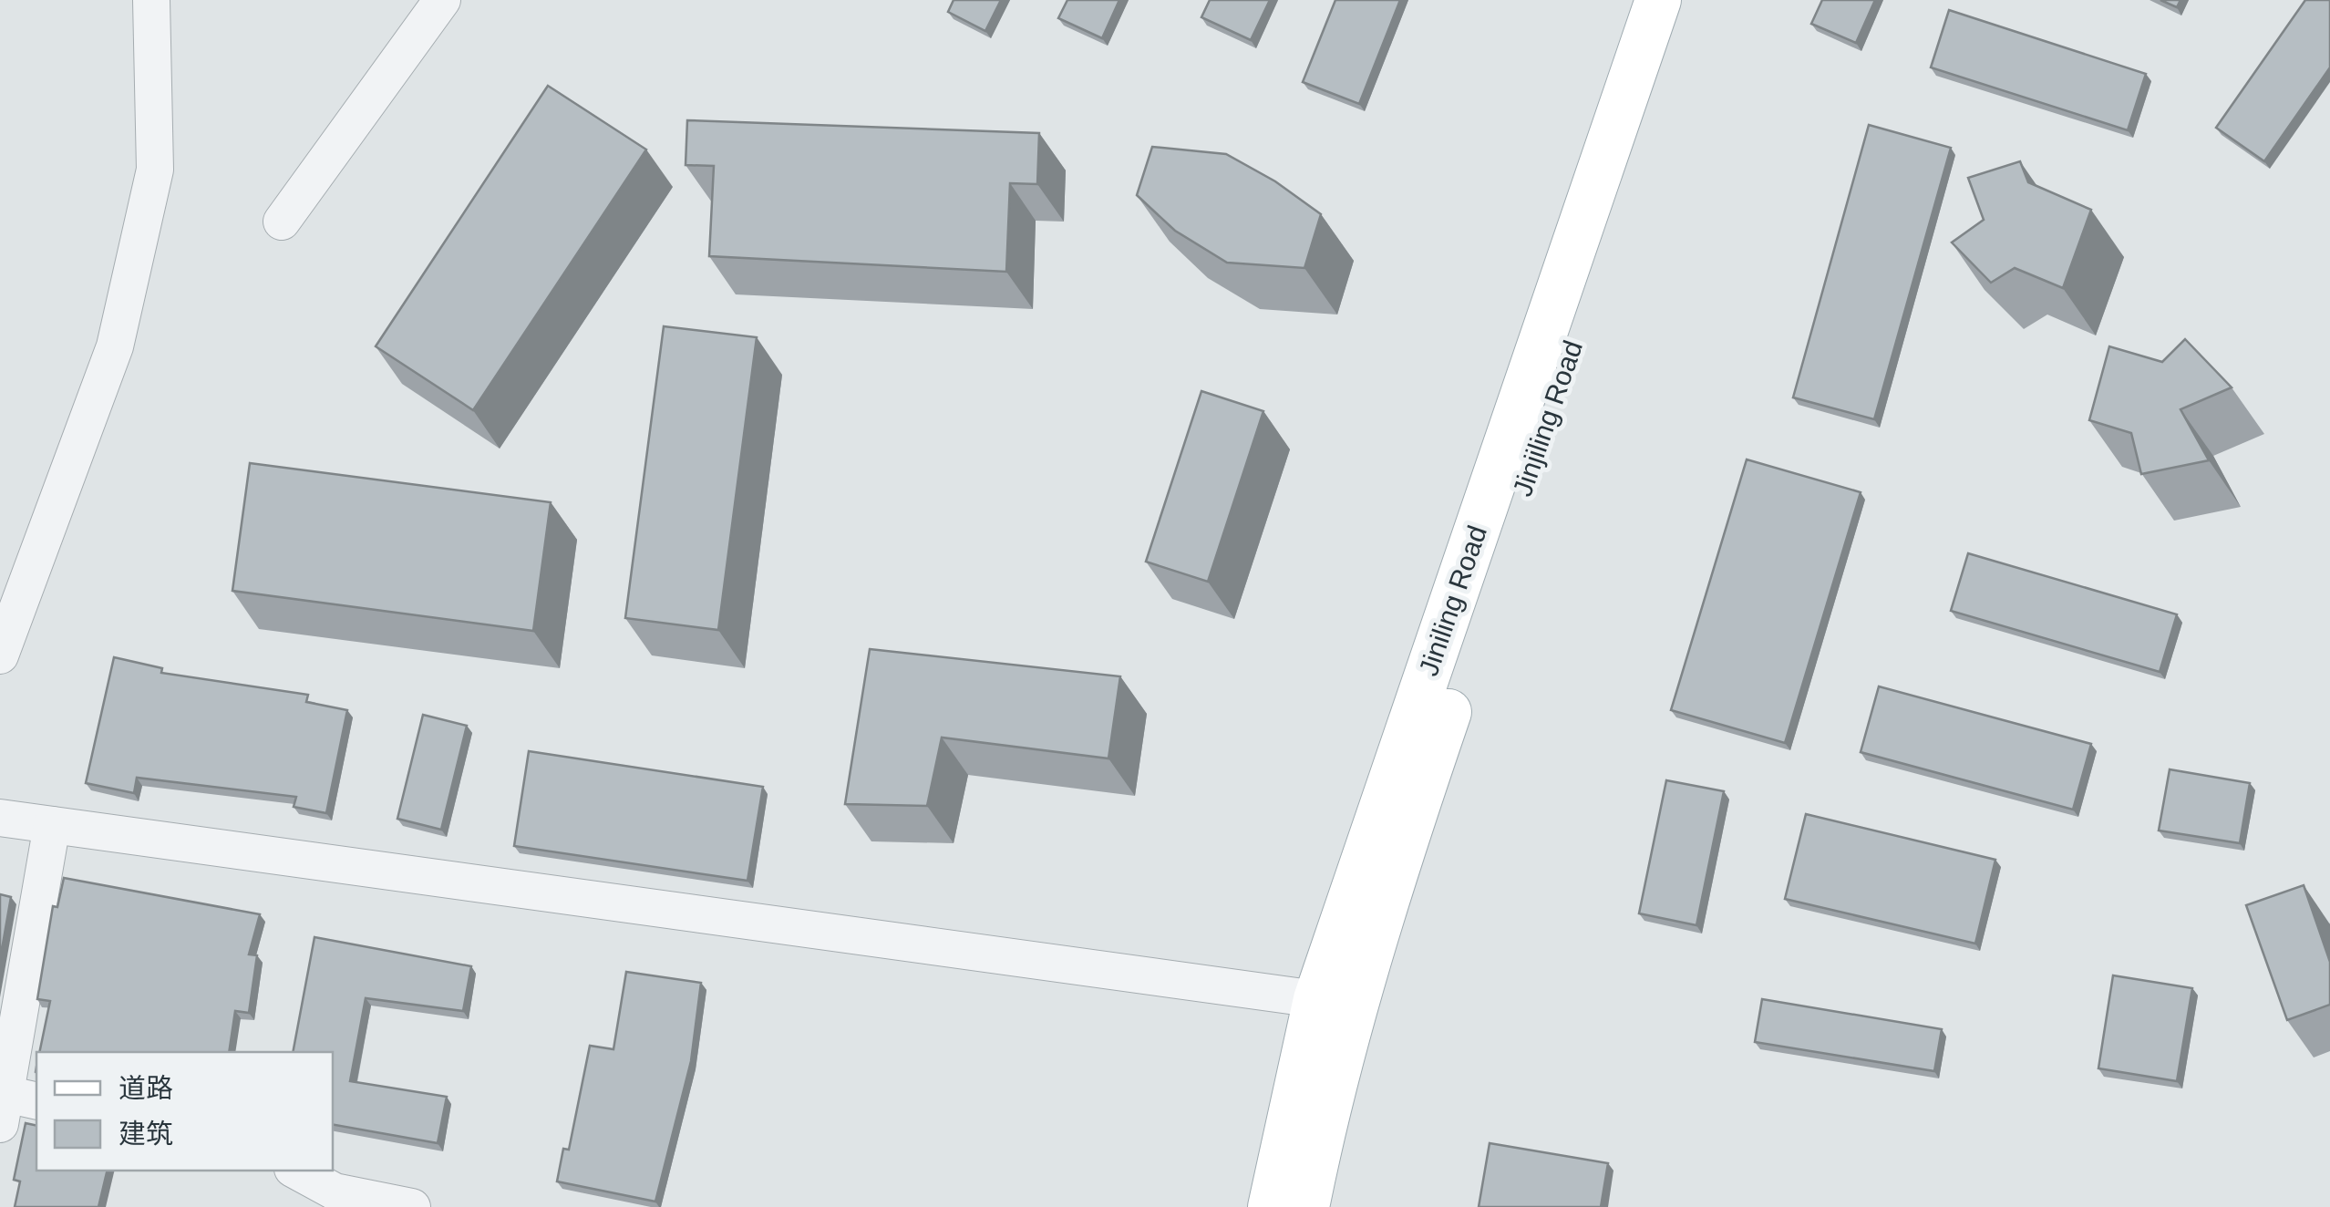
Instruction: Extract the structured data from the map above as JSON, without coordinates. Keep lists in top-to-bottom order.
{
  "streets": {
    "main road": ["Jinjiling Road", "Jiniling Road"]
  },
  "legend": ["道路", "建筑"]
}
